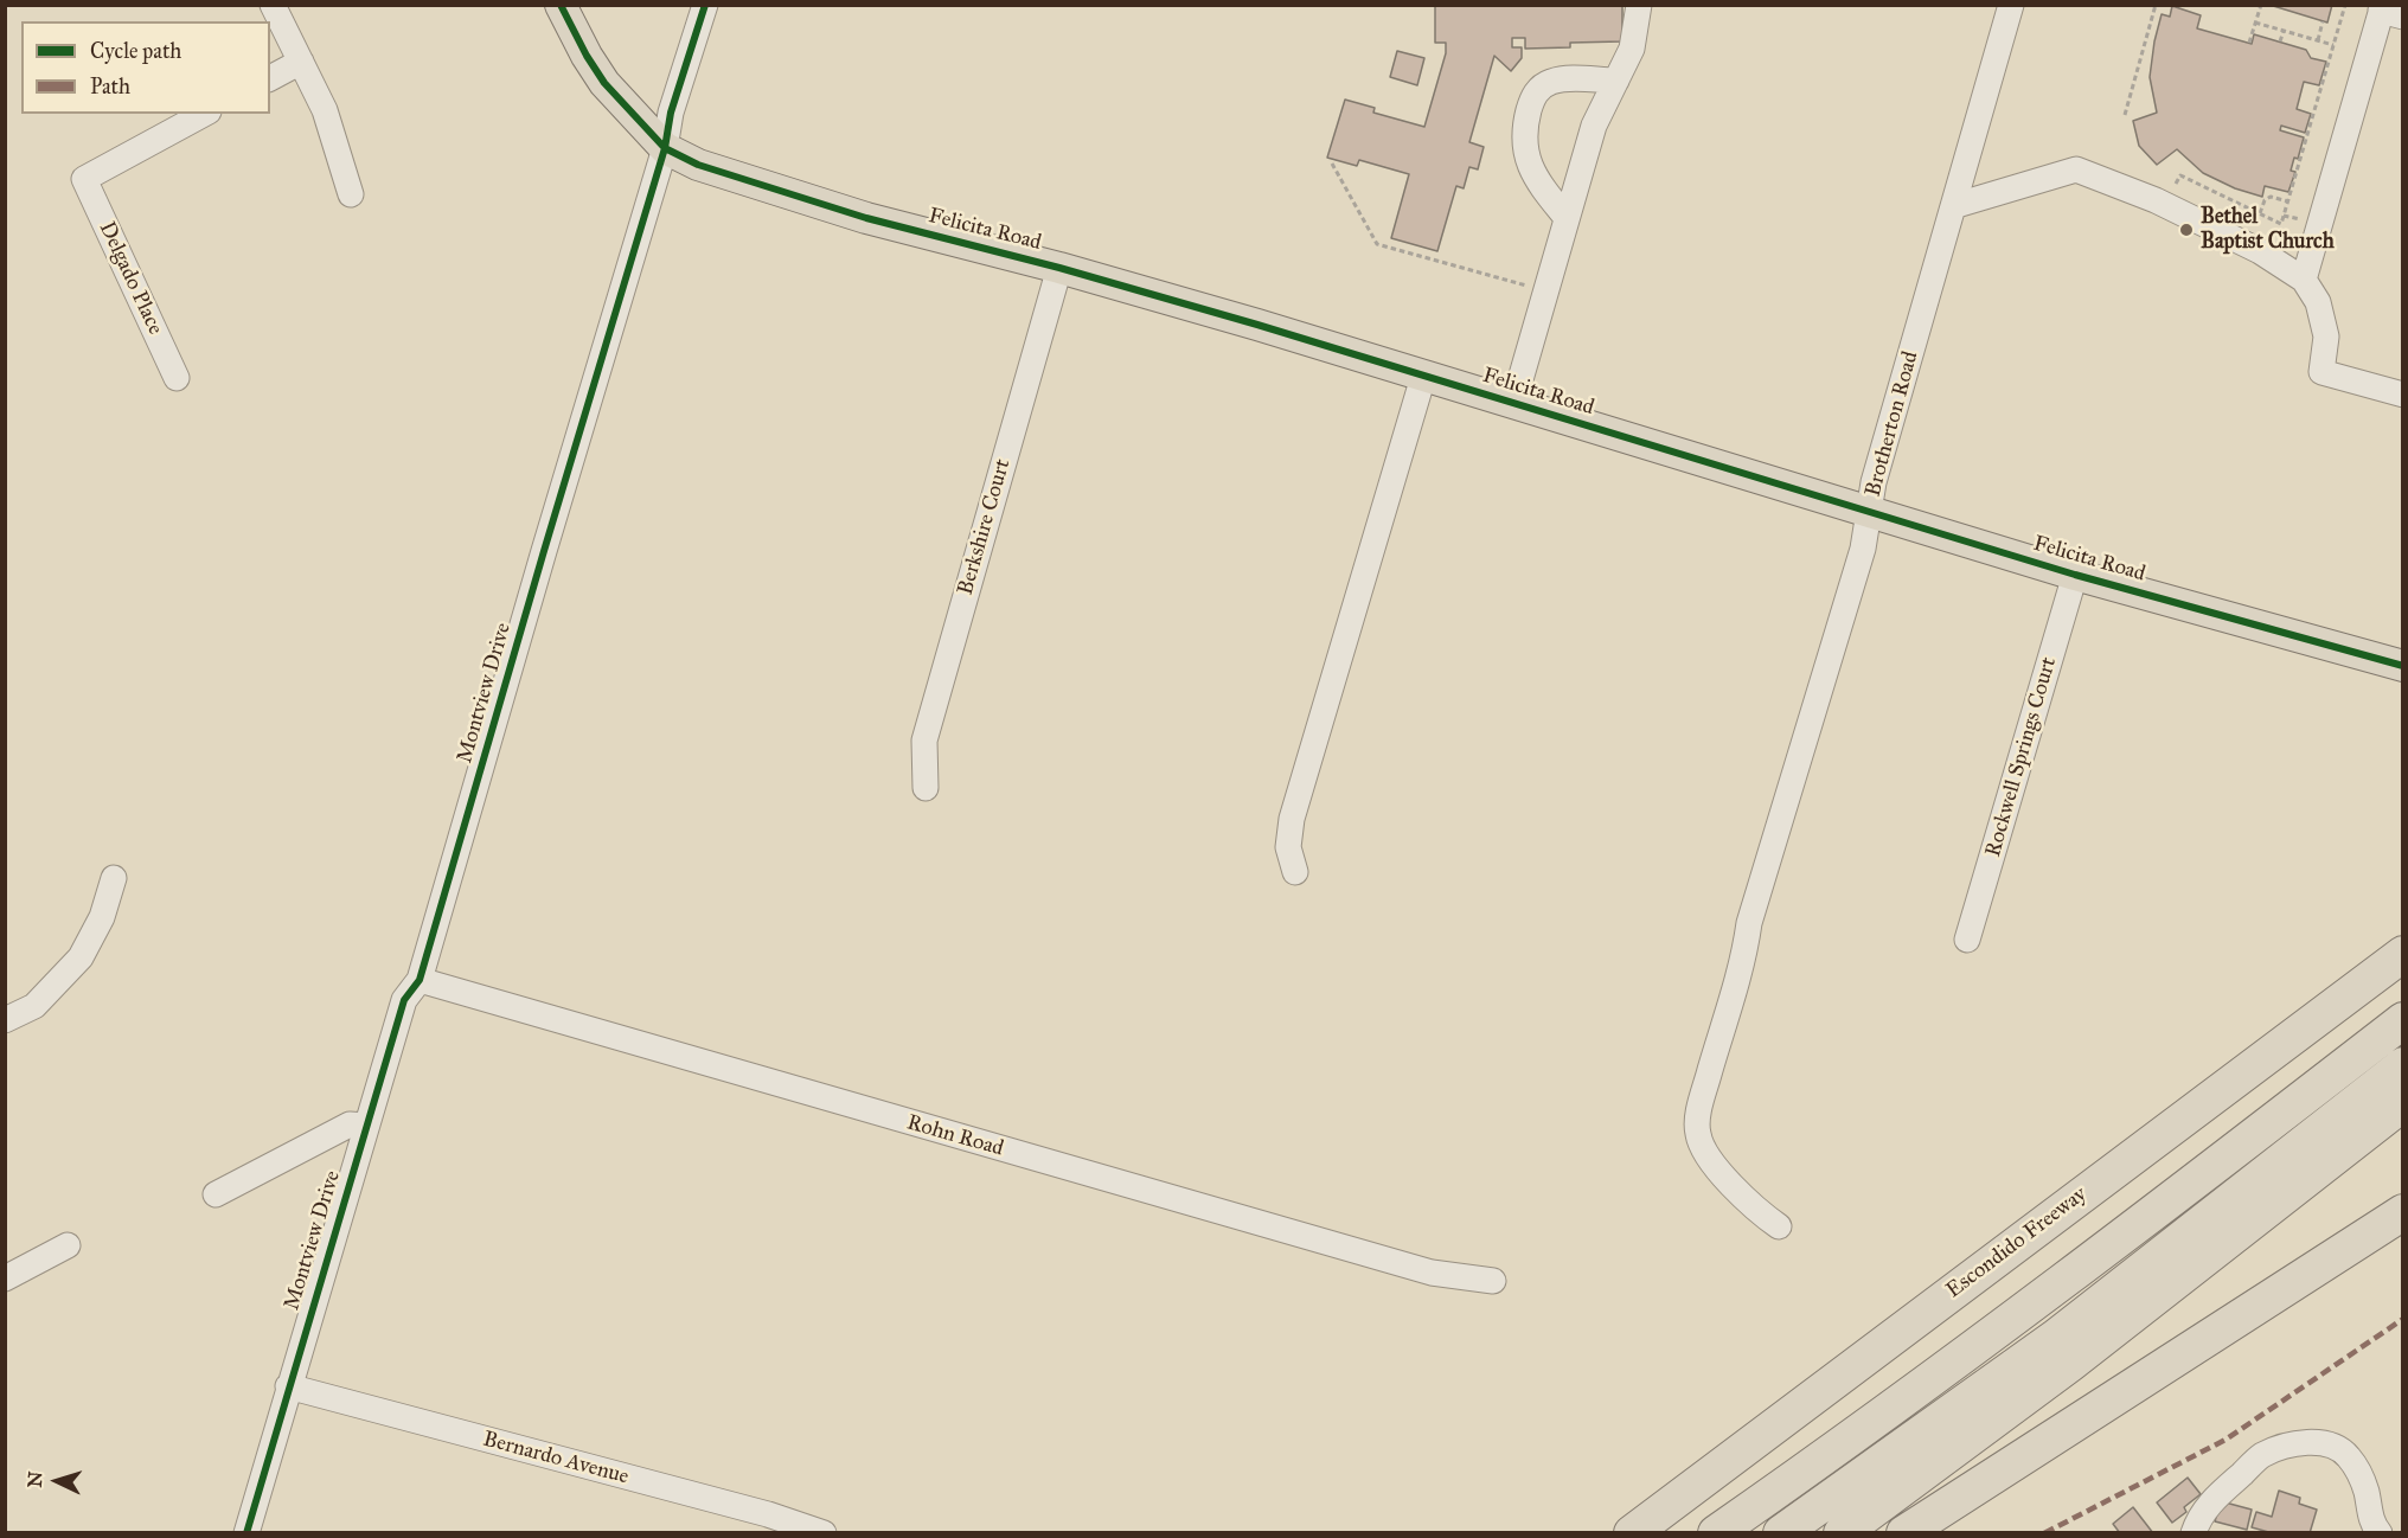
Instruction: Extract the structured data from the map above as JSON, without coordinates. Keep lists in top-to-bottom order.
{
  "streets": {
    "highway": ["Escondido Freeway"],
    "main road": ["Felicita Road"],
    "street": [
      "Delgado Place",
      "Brotherton Road",
      "Berkshire Court",
      "Montview Drive",
      "Rockwell Springs Court",
      "Rohn Road",
      "Bernardo Avenue"
    ]
  },
  "crossings": [
    ["Felicita Road", "Brotherton Road"],
    ["Felicita Road", "Berkshire Court"],
    ["Felicita Road", "Montview Drive"],
    ["Felicita Road", "Rockwell Springs Court"],
    ["Montview Drive", "Rohn Road"],
    ["Montview Drive", "Bernardo Avenue"]
  ],
  "places": ["Bethel Baptist Church"],
  "legend": ["Cycle path", "Path"],
  "north": "left"
}
